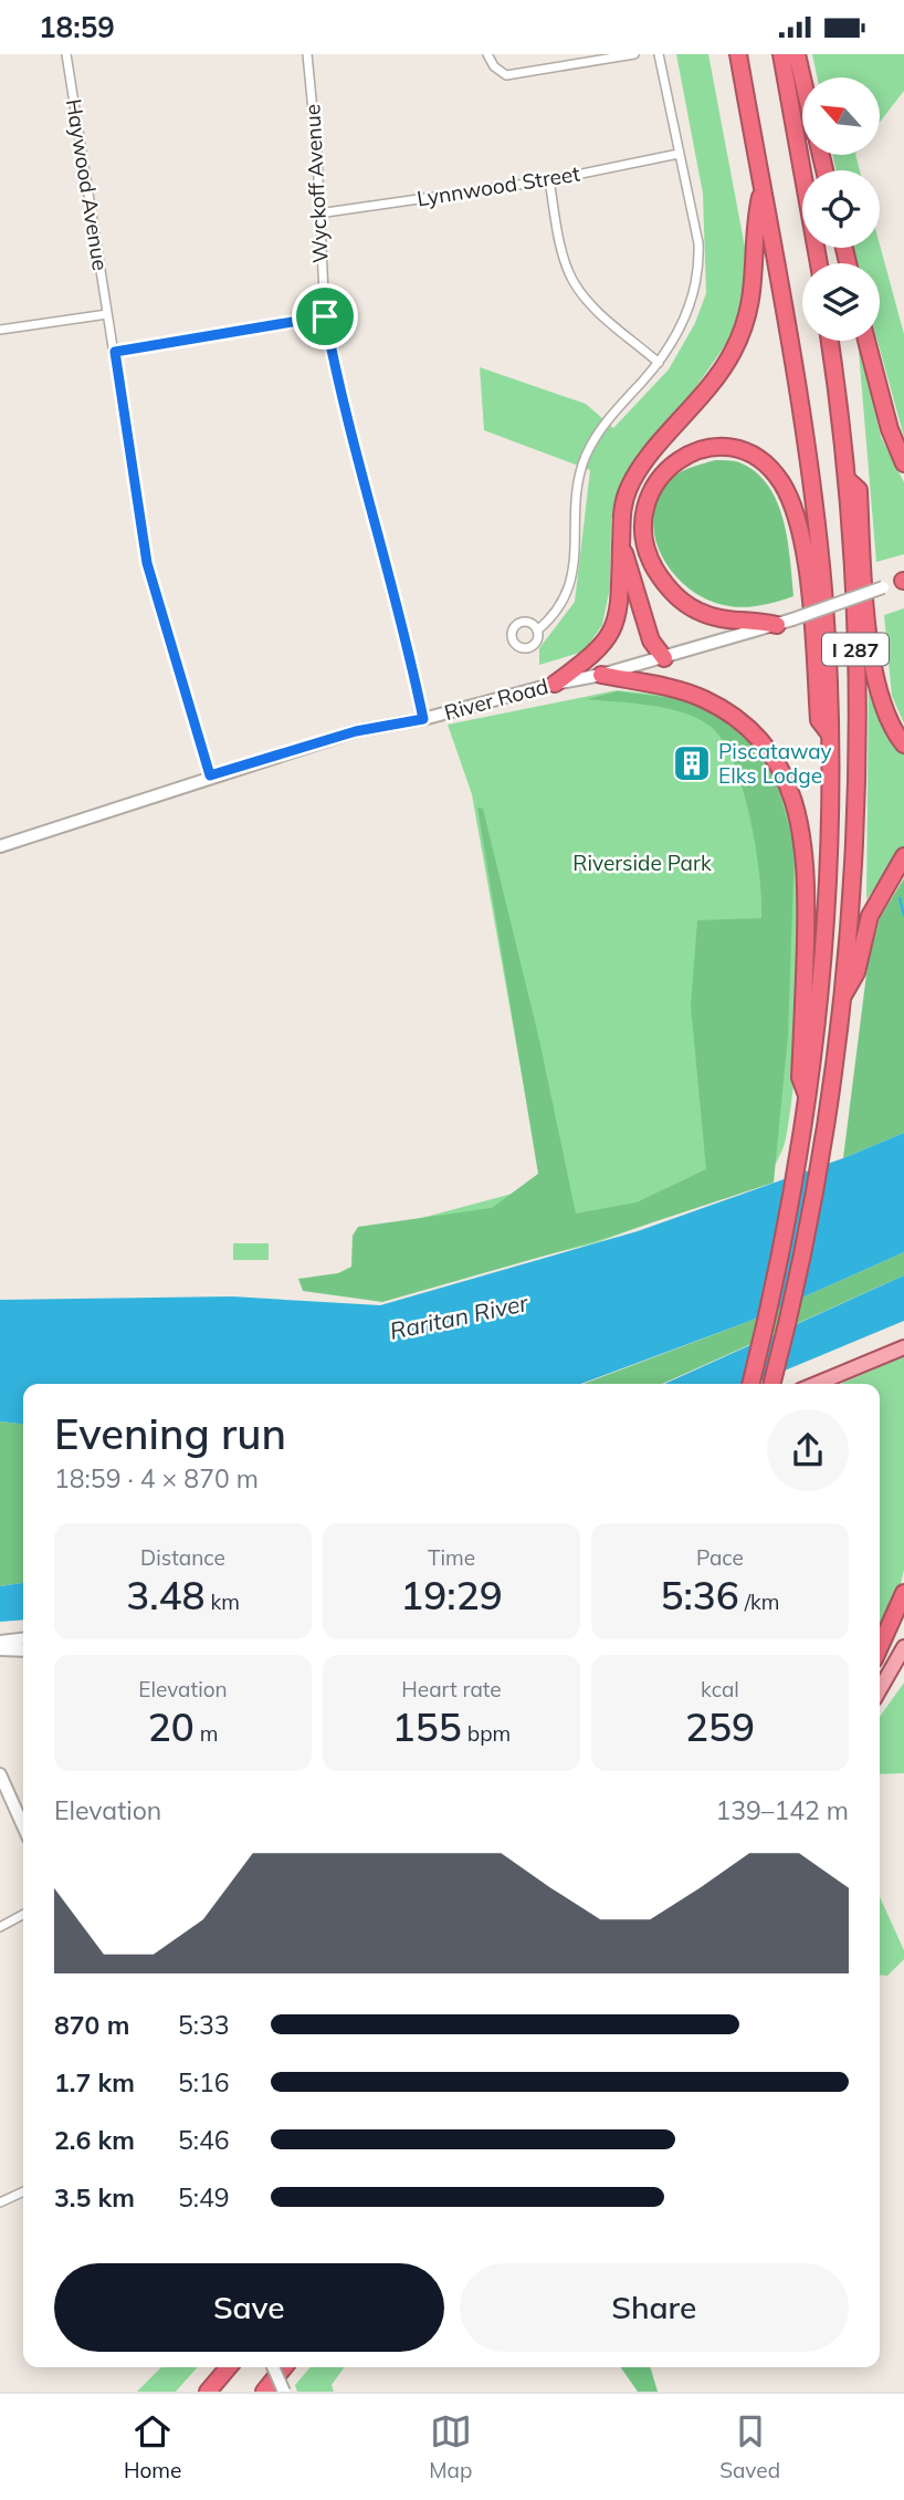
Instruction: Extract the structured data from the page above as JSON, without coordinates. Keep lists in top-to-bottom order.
{
  "streets": {
    "highway": ["I 287"],
    "street": [
      "Wyckoff Avenue",
      "Haywood Avenue",
      "Lynnwood Street",
      "River Road"
    ]
  },
  "crossings": [
    ["Wyckoff Avenue", "Lynnwood Street"],
    ["Wyckoff Avenue", "River Road"]
  ],
  "water": ["Raritan River"],
  "parks": ["Riverside Park"],
  "places": {
    "building": ["Piscataway Elks Lodge"]
  },
  "north": "top left",
  "page": {
    "status": "18:59",
    "heading": ["Evening run", "18:59 · 4 × 870 m"],
    "stats": [
      ["Distance", "3.48 km"],
      ["Time", "19:29"],
      ["Pace", "5:36 /km"],
      ["Elevation", "20 m"],
      ["Heart rate", "155 bpm"],
      ["kcal", "259"]
    ],
    "chart": ["Elevation", "139–142 m"],
    "list": [
      {
        "name": "870 m",
        "note": "5:33"
      },
      {
        "name": "1.7 km",
        "note": "5:16"
      },
      {
        "name": "2.6 km",
        "note": "5:46"
      },
      {
        "name": "3.5 km",
        "note": "5:49"
      }
    ],
    "buttons": ["Save", "Share"],
    "tabs": ["Home", "Map", "Saved"]
  }
}
